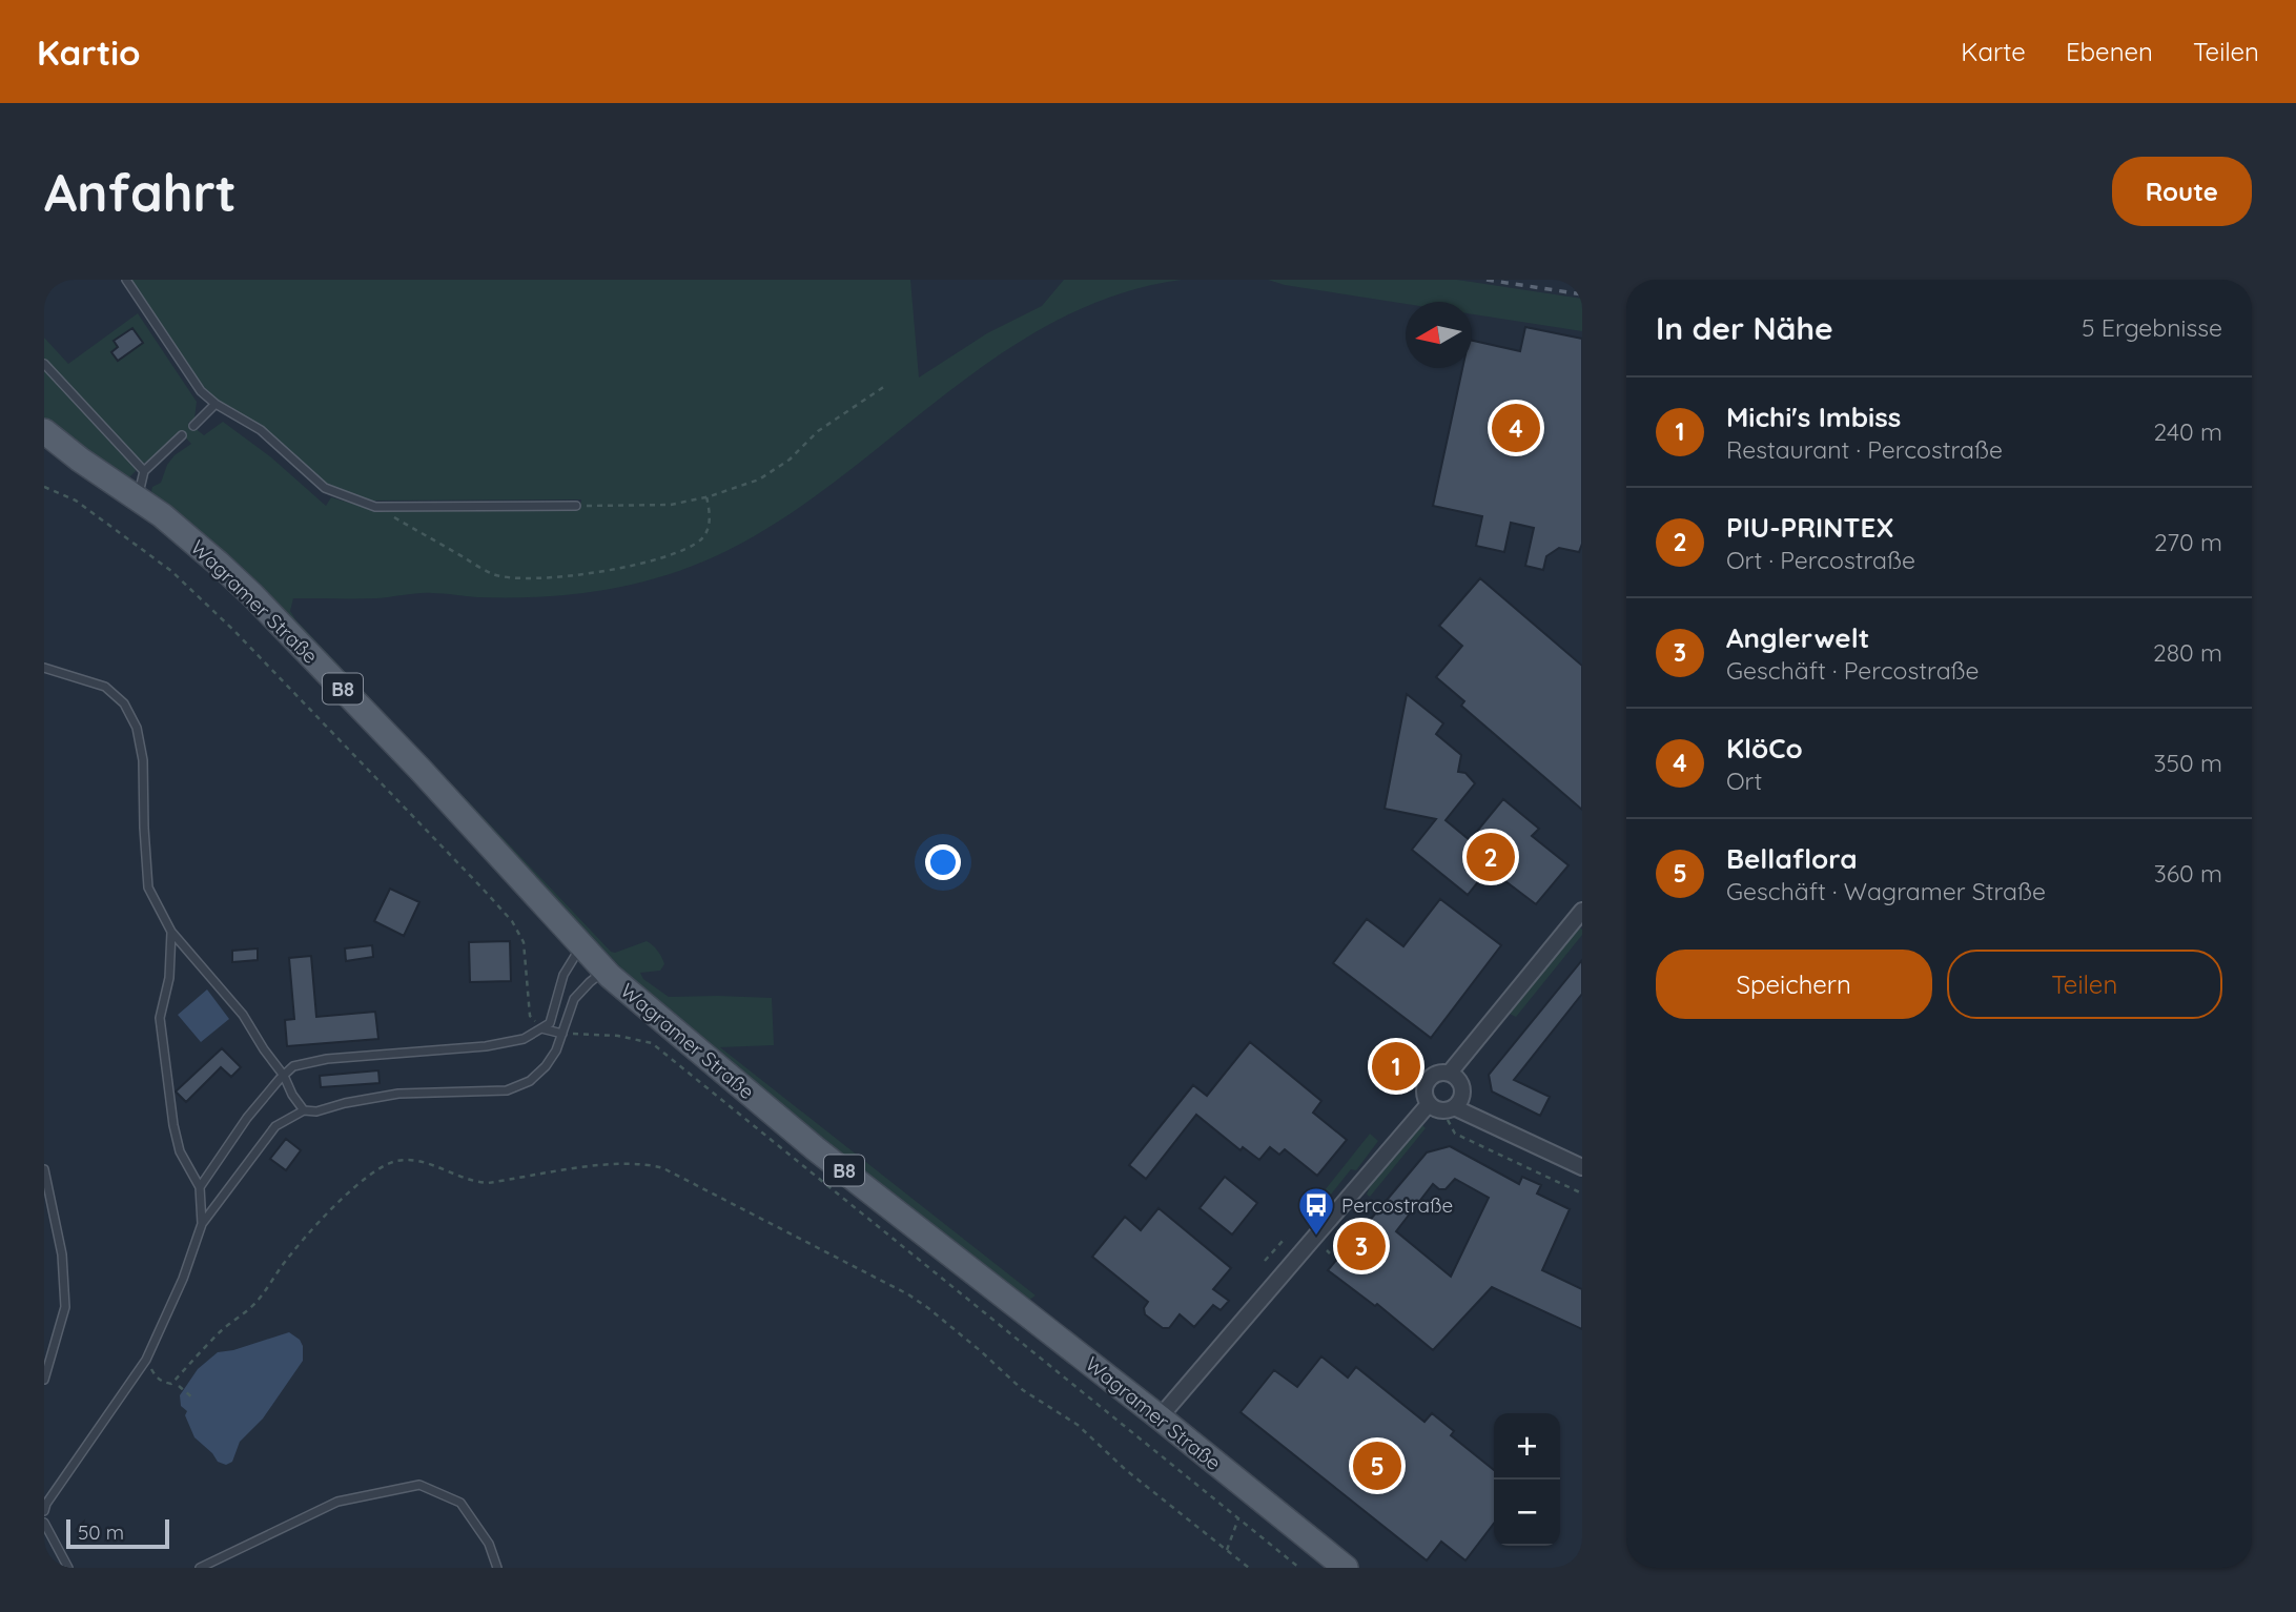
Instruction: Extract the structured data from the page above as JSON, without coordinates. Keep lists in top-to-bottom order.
{
  "streets": {
    "main road": ["Wagramer Straße", "B8"]
  },
  "places": {
    "bus stop": ["Percostraße"]
  },
  "scale_bar": "50 m",
  "north": "left",
  "page": {
    "header": "Kartio",
    "nav": ["Karte", "Ebenen", "Teilen"],
    "buttons": [
      "Route",
      ["Speichern", "Teilen"]
    ],
    "title": "Anfahrt",
    "heading": ["In der Nähe", "5 Ergebnisse"],
    "list": [
      {
        "mark": "1",
        "name": "Michi's Imbiss",
        "note": "Restaurant · Percostraße",
        "value": "240 m"
      },
      {
        "mark": "2",
        "name": "PIU-PRINTEX",
        "note": "Ort · Percostraße",
        "value": "270 m"
      },
      {
        "mark": "3",
        "name": "Anglerwelt",
        "note": "Geschäft · Percostraße",
        "value": "280 m"
      },
      {
        "mark": "4",
        "name": "KlöCo",
        "note": "Ort",
        "value": "350 m"
      },
      {
        "mark": "5",
        "name": "Bellaflora",
        "note": "Geschäft · Wagramer Straße",
        "value": "360 m"
      }
    ],
    "pins": [
      "4",
      "2",
      "1",
      "3",
      "5"
    ],
    "map_buttons": ["+", "−"],
    "scale": "50 m"
  }
}
